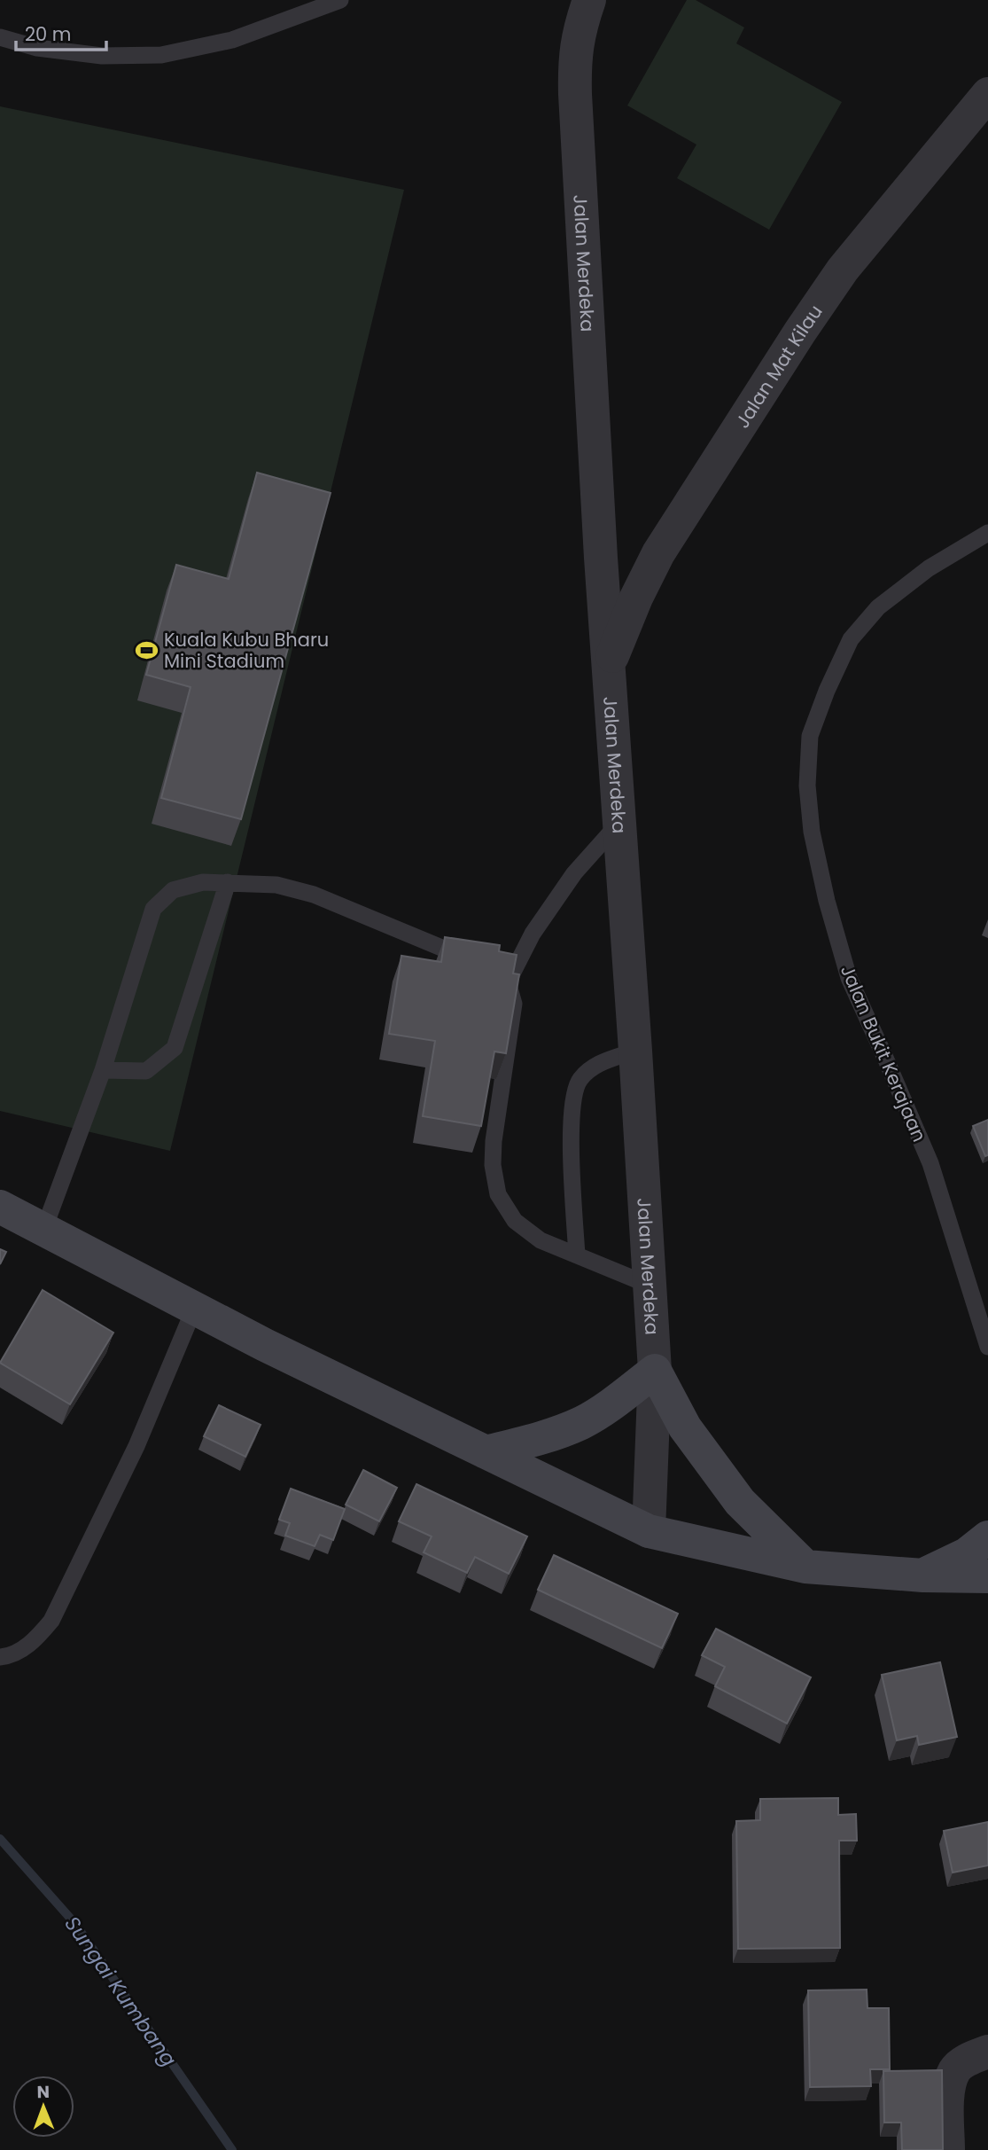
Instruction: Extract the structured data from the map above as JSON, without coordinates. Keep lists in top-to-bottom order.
{
  "streets": {
    "street": ["Jalan Merdeka", "Jalan Mat Kilau"],
    "lane": ["Jalan Bukit Kerajaan"]
  },
  "crossings": [
    ["Jalan Merdeka", "Jalan Mat Kilau"]
  ],
  "water": ["Sungai Kumbang"],
  "places": {
    "sports": ["Kuala Kubu Bharu Mini Stadium"]
  },
  "scale_bar": "20 m",
  "north": "top"
}
